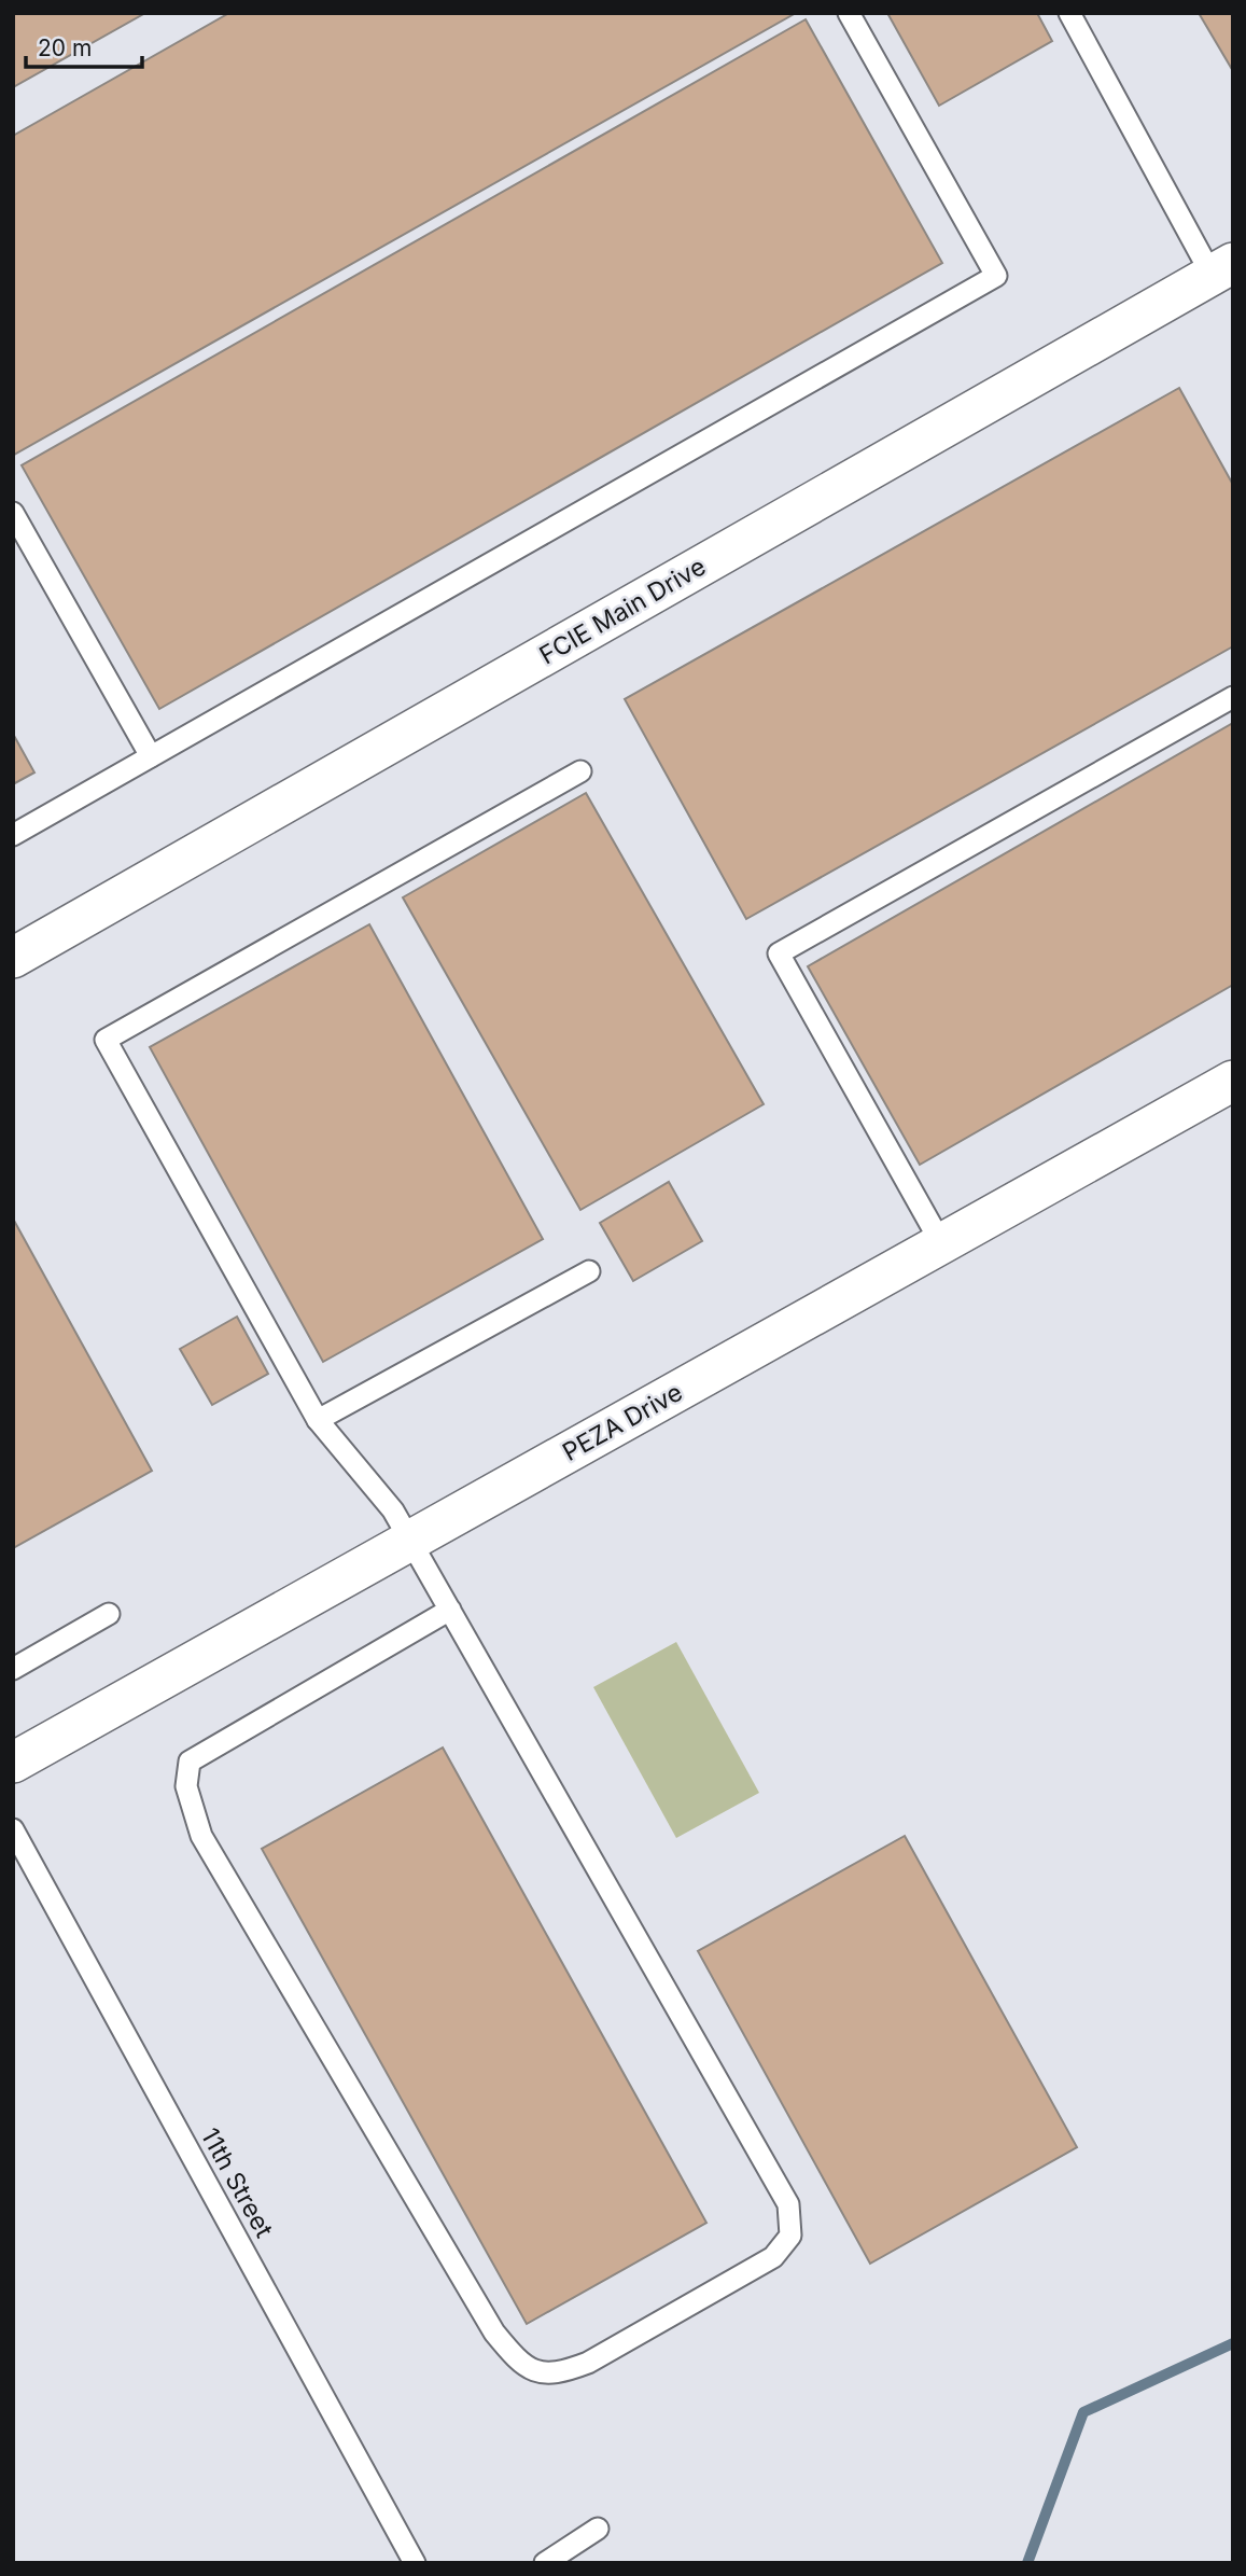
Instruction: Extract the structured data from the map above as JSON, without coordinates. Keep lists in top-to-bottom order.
{
  "streets": {
    "street": ["FCIE Main Drive", "PEZA Drive"],
    "lane": ["11th Street"]
  },
  "scale_bar": "20 m"
}
